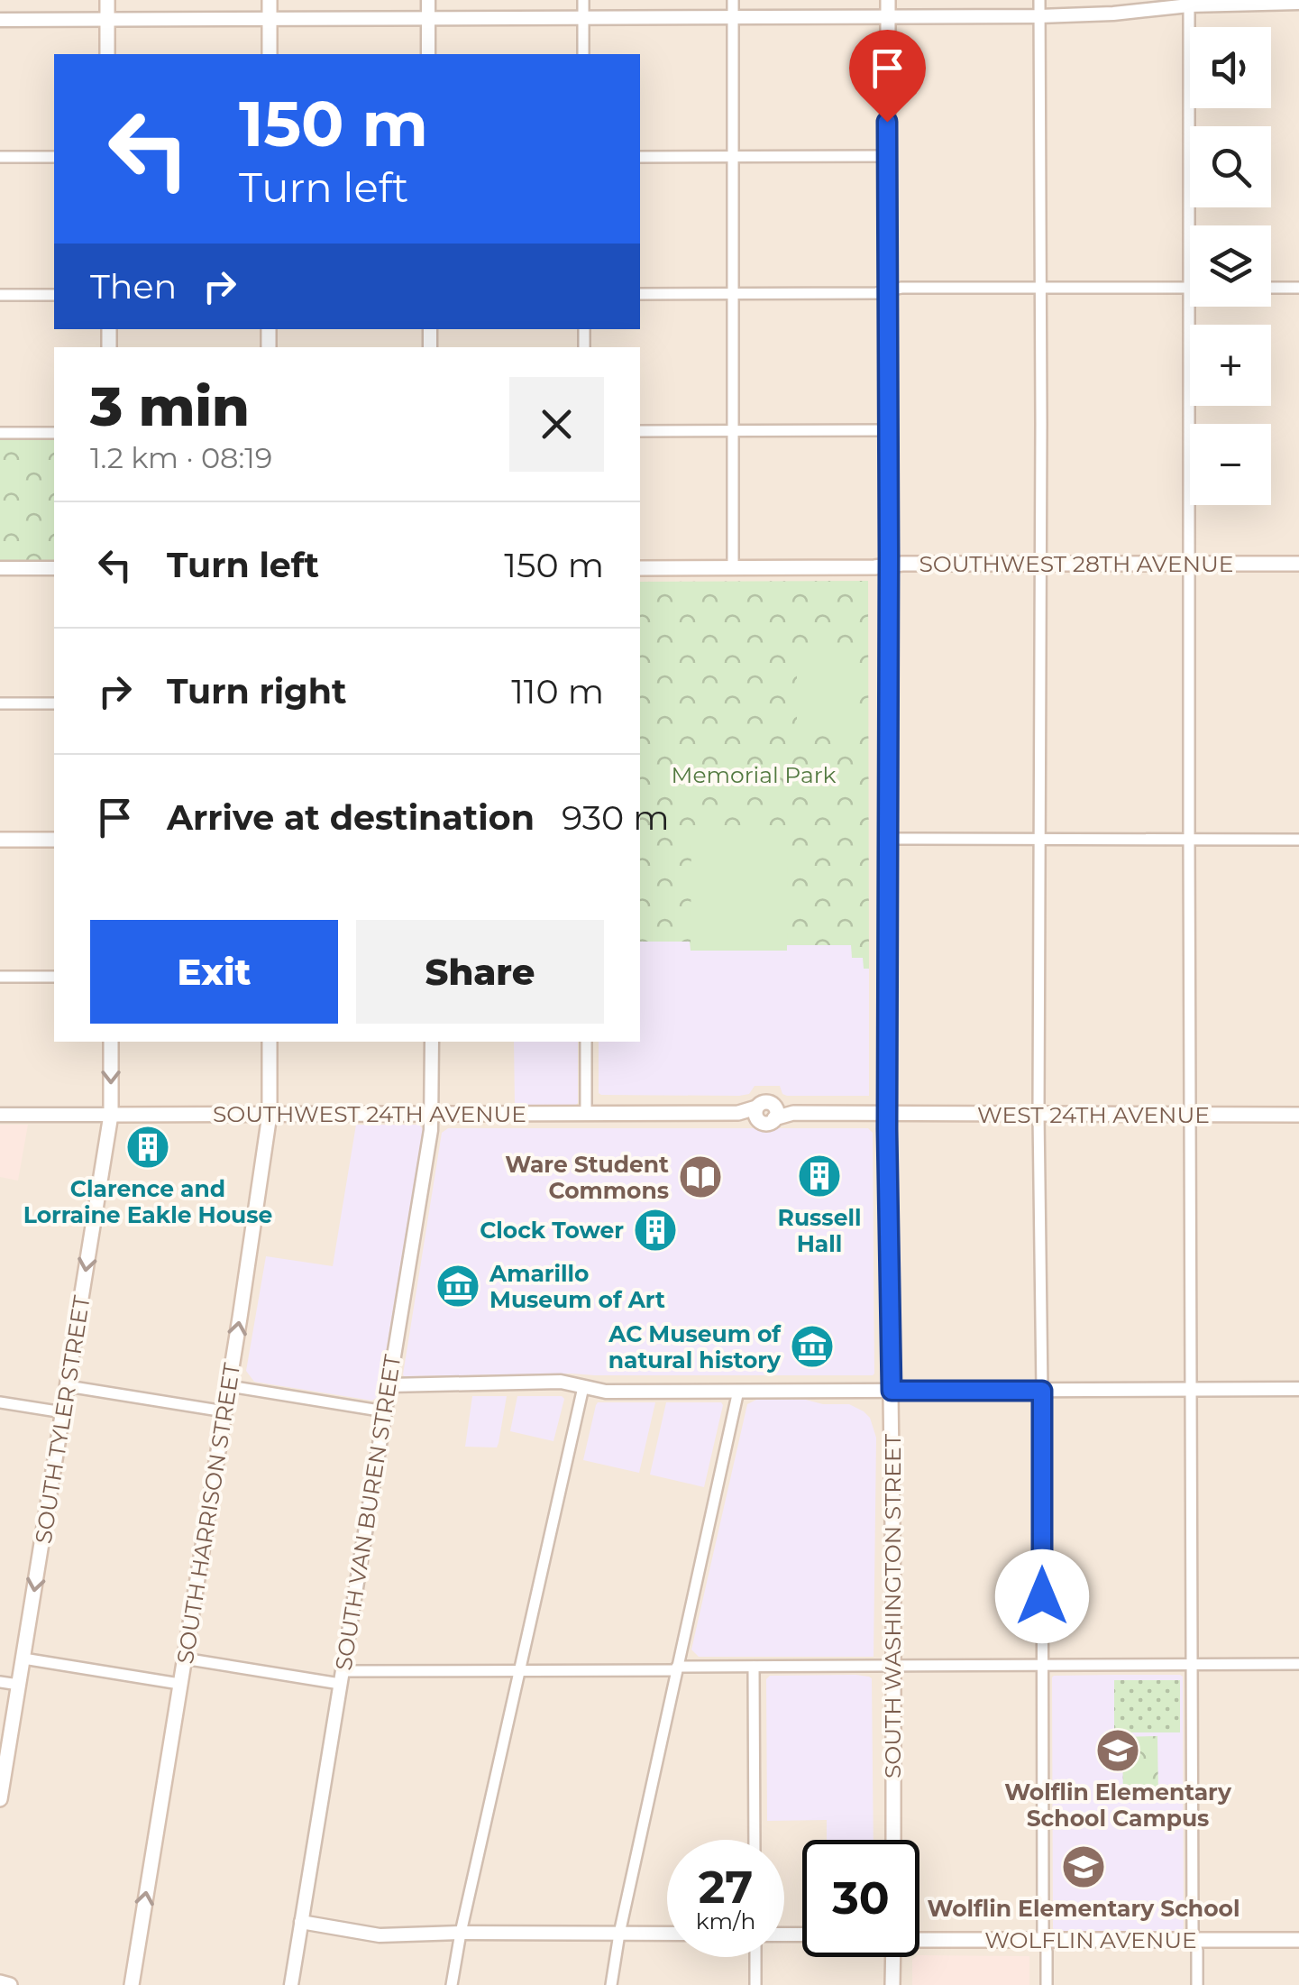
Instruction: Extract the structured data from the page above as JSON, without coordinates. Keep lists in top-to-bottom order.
{
  "streets": {
    "main road": [
      "SOUTHWEST 28TH AVENUE",
      "SOUTHWEST 24TH AVENUE",
      "WEST 24TH AVENUE",
      "SOUTH TYLER STREET",
      "SOUTH HARRISON STREET",
      "SOUTH WASHINGTON STREET",
      "WOLFLIN AVENUE"
    ],
    "street": ["SOUTH VAN BUREN STREET"]
  },
  "crossings": [
    ["SOUTHWEST 28TH AVENUE", "SOUTH WASHINGTON STREET"],
    ["SOUTHWEST 24TH AVENUE", "WEST 24TH AVENUE"],
    ["SOUTHWEST 24TH AVENUE", "SOUTH TYLER STREET"],
    ["SOUTHWEST 24TH AVENUE", "SOUTH VAN BUREN STREET"],
    ["SOUTHWEST 24TH AVENUE", "SOUTH HARRISON STREET"],
    ["SOUTHWEST 24TH AVENUE", "SOUTH WASHINGTON STREET"],
    ["WEST 24TH AVENUE", "SOUTH WASHINGTON STREET"]
  ],
  "one_way": ["SOUTH TYLER STREET", "SOUTH HARRISON STREET"],
  "parks": ["Memorial Park"],
  "places": {
    "building": ["Clarence and Lorraine Eakle House", "Russell Hall", "Clock Tower"],
    "library": ["Ware Student Commons"],
    "museum": ["Amarillo Museum of Art", "AC Museum of natural history"],
    "school or university": ["Wolflin Elementary School Campus", "Wolflin Elementary School"]
  },
  "page": {
    "map_buttons": ["+", "−"],
    "turn": ["150 m", "Turn left"],
    "then": "Then",
    "heading": ["3 min", "1.2 km · 08:19"],
    "list": [
      {
        "name": "Turn left",
        "value": "150 m"
      },
      {
        "name": "Turn right",
        "value": "110 m"
      },
      {
        "name": "Arrive at destination",
        "value": "930 m"
      }
    ],
    "buttons": ["Exit", "Share"],
    "speed": "27 km/h",
    "limit": "30"
  }
}
